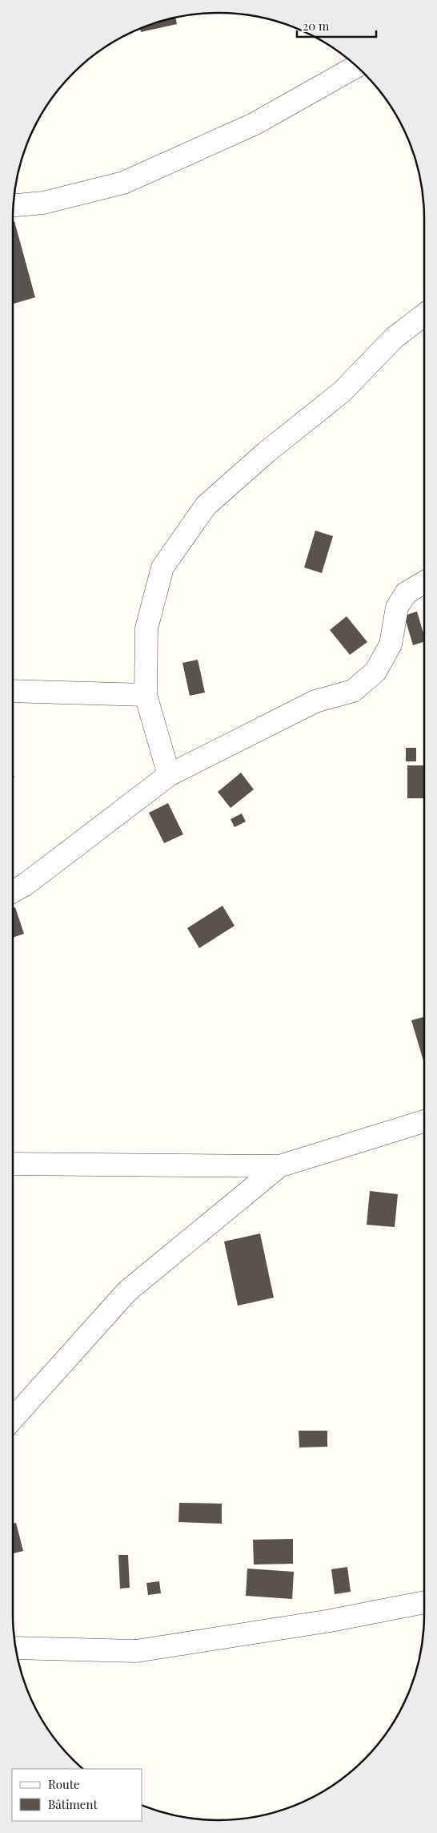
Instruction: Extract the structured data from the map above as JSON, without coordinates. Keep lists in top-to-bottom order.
{
  "legend": ["Route", "Bâtiment"],
  "scale_bar": "20 m"
}
